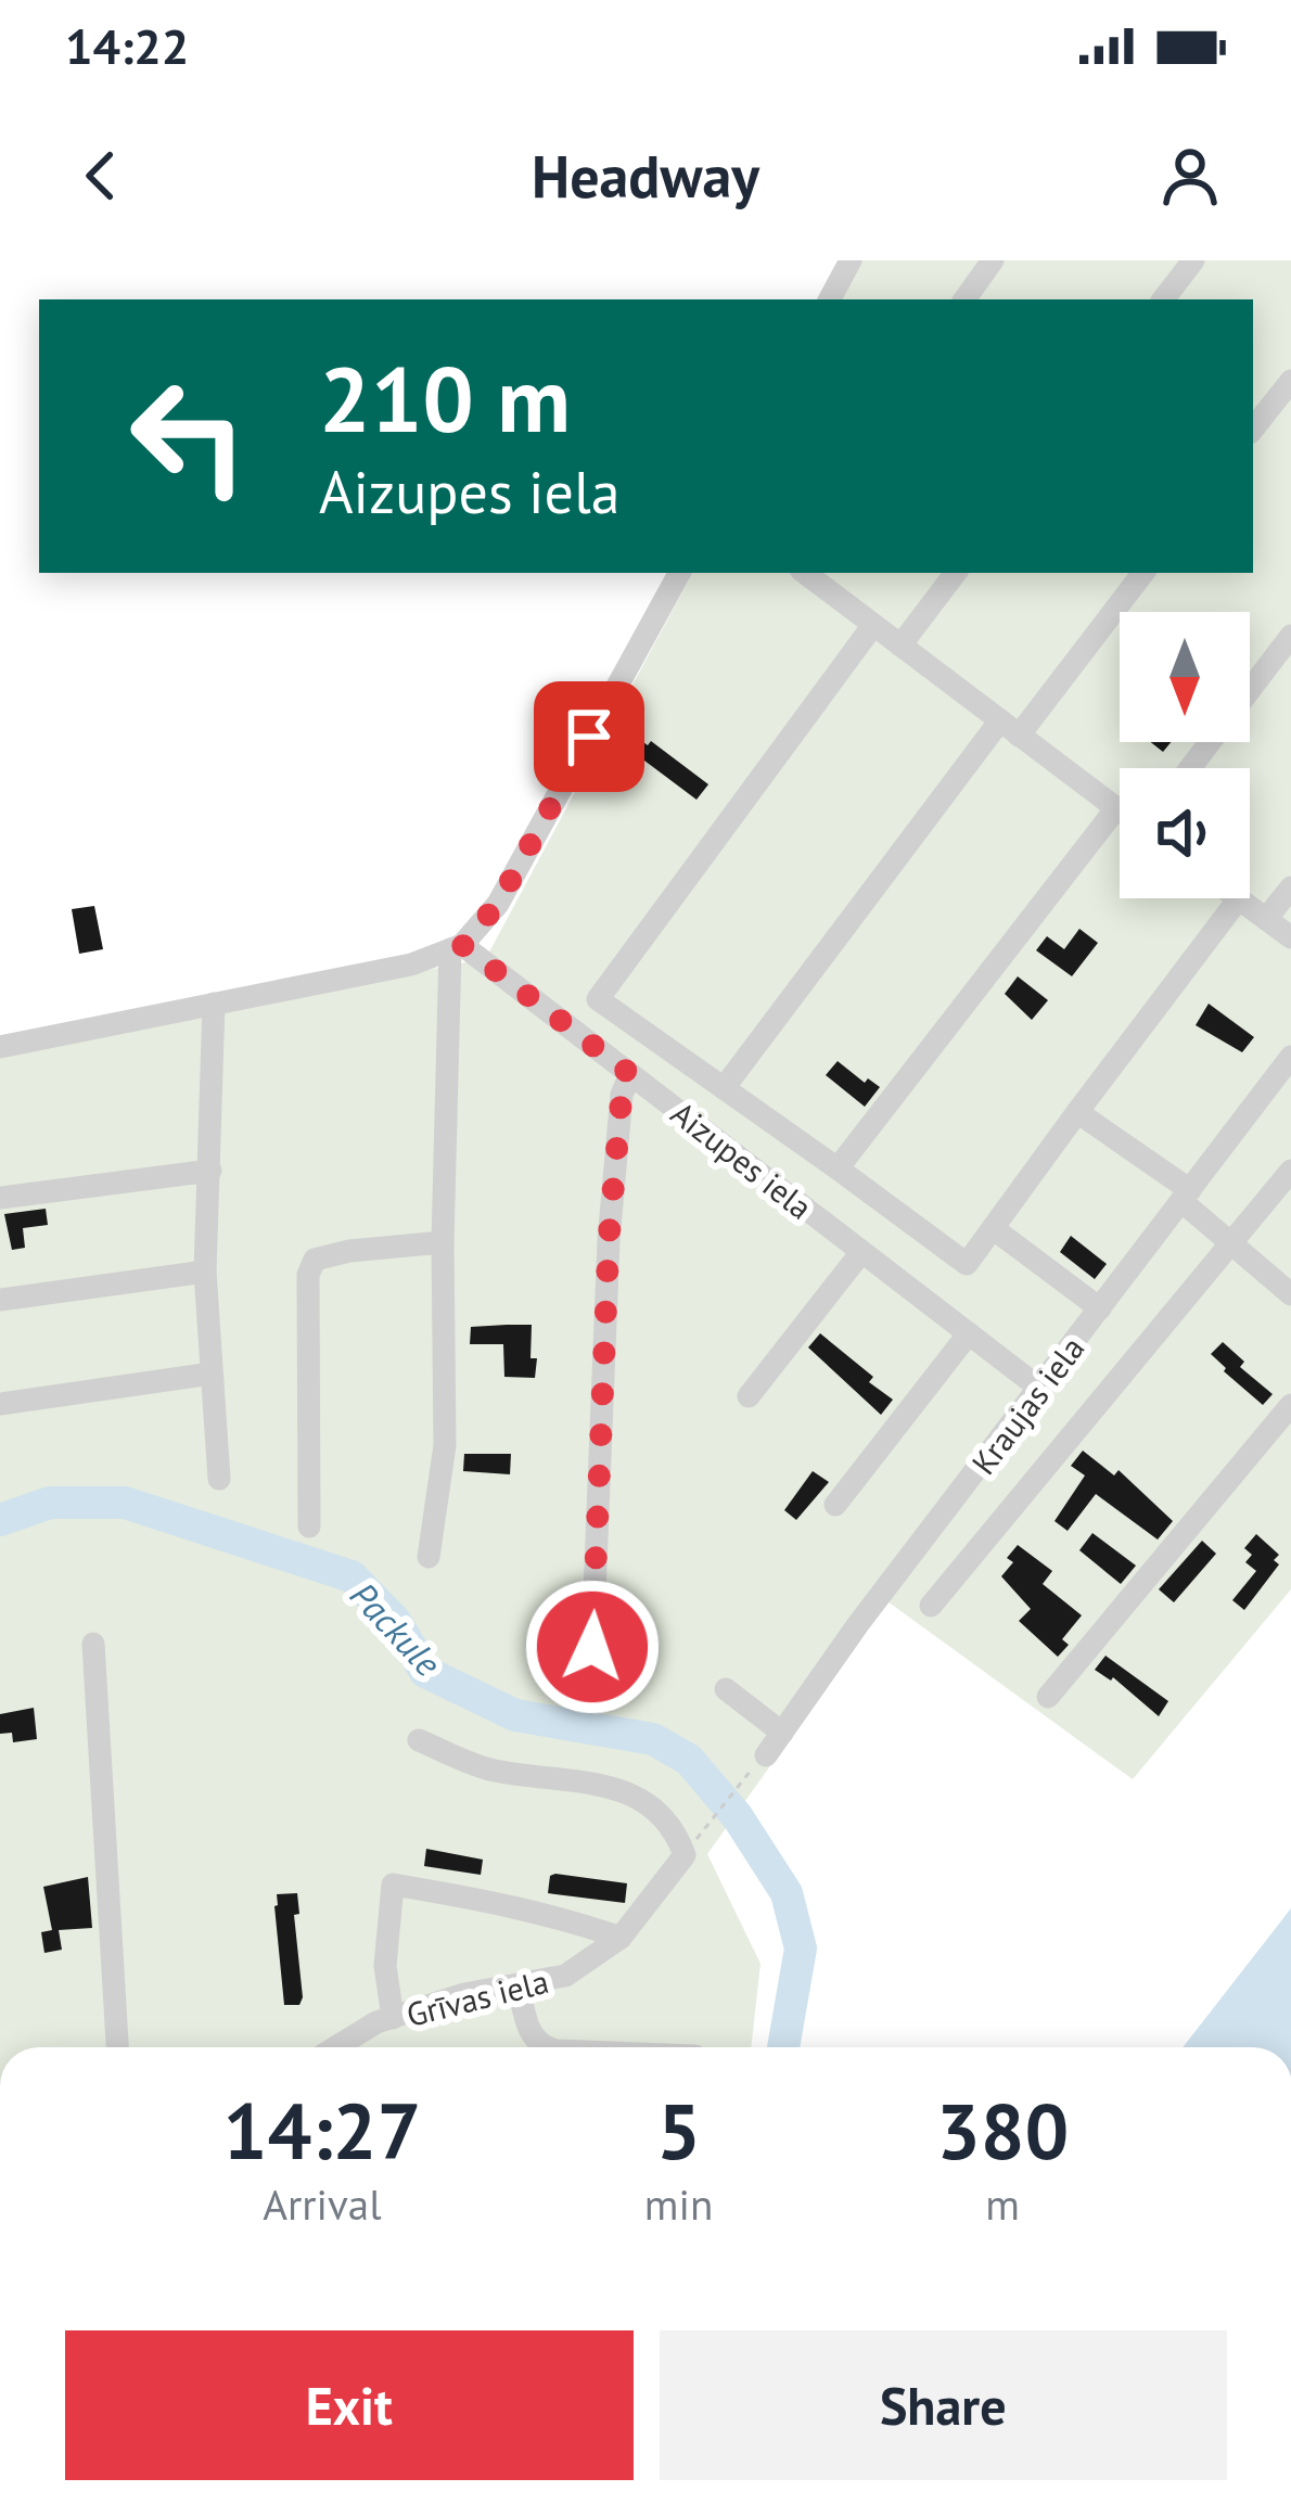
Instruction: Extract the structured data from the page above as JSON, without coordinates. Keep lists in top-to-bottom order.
{
  "streets": {
    "street": ["Aizupes iela", "Kraujas iela", "Grīvas iela"]
  },
  "crossings": [
    ["Aizupes iela", "Kraujas iela"]
  ],
  "water": ["Packule"],
  "north": "bottom",
  "page": {
    "status": "14:22",
    "header": "Headway",
    "turn": ["210 m", "Aizupes iela"],
    "eta": [
      "14:27",
      "Arrival",
      "5",
      "min",
      "380",
      "m"
    ],
    "buttons": ["Exit", "Share"]
  }
}
